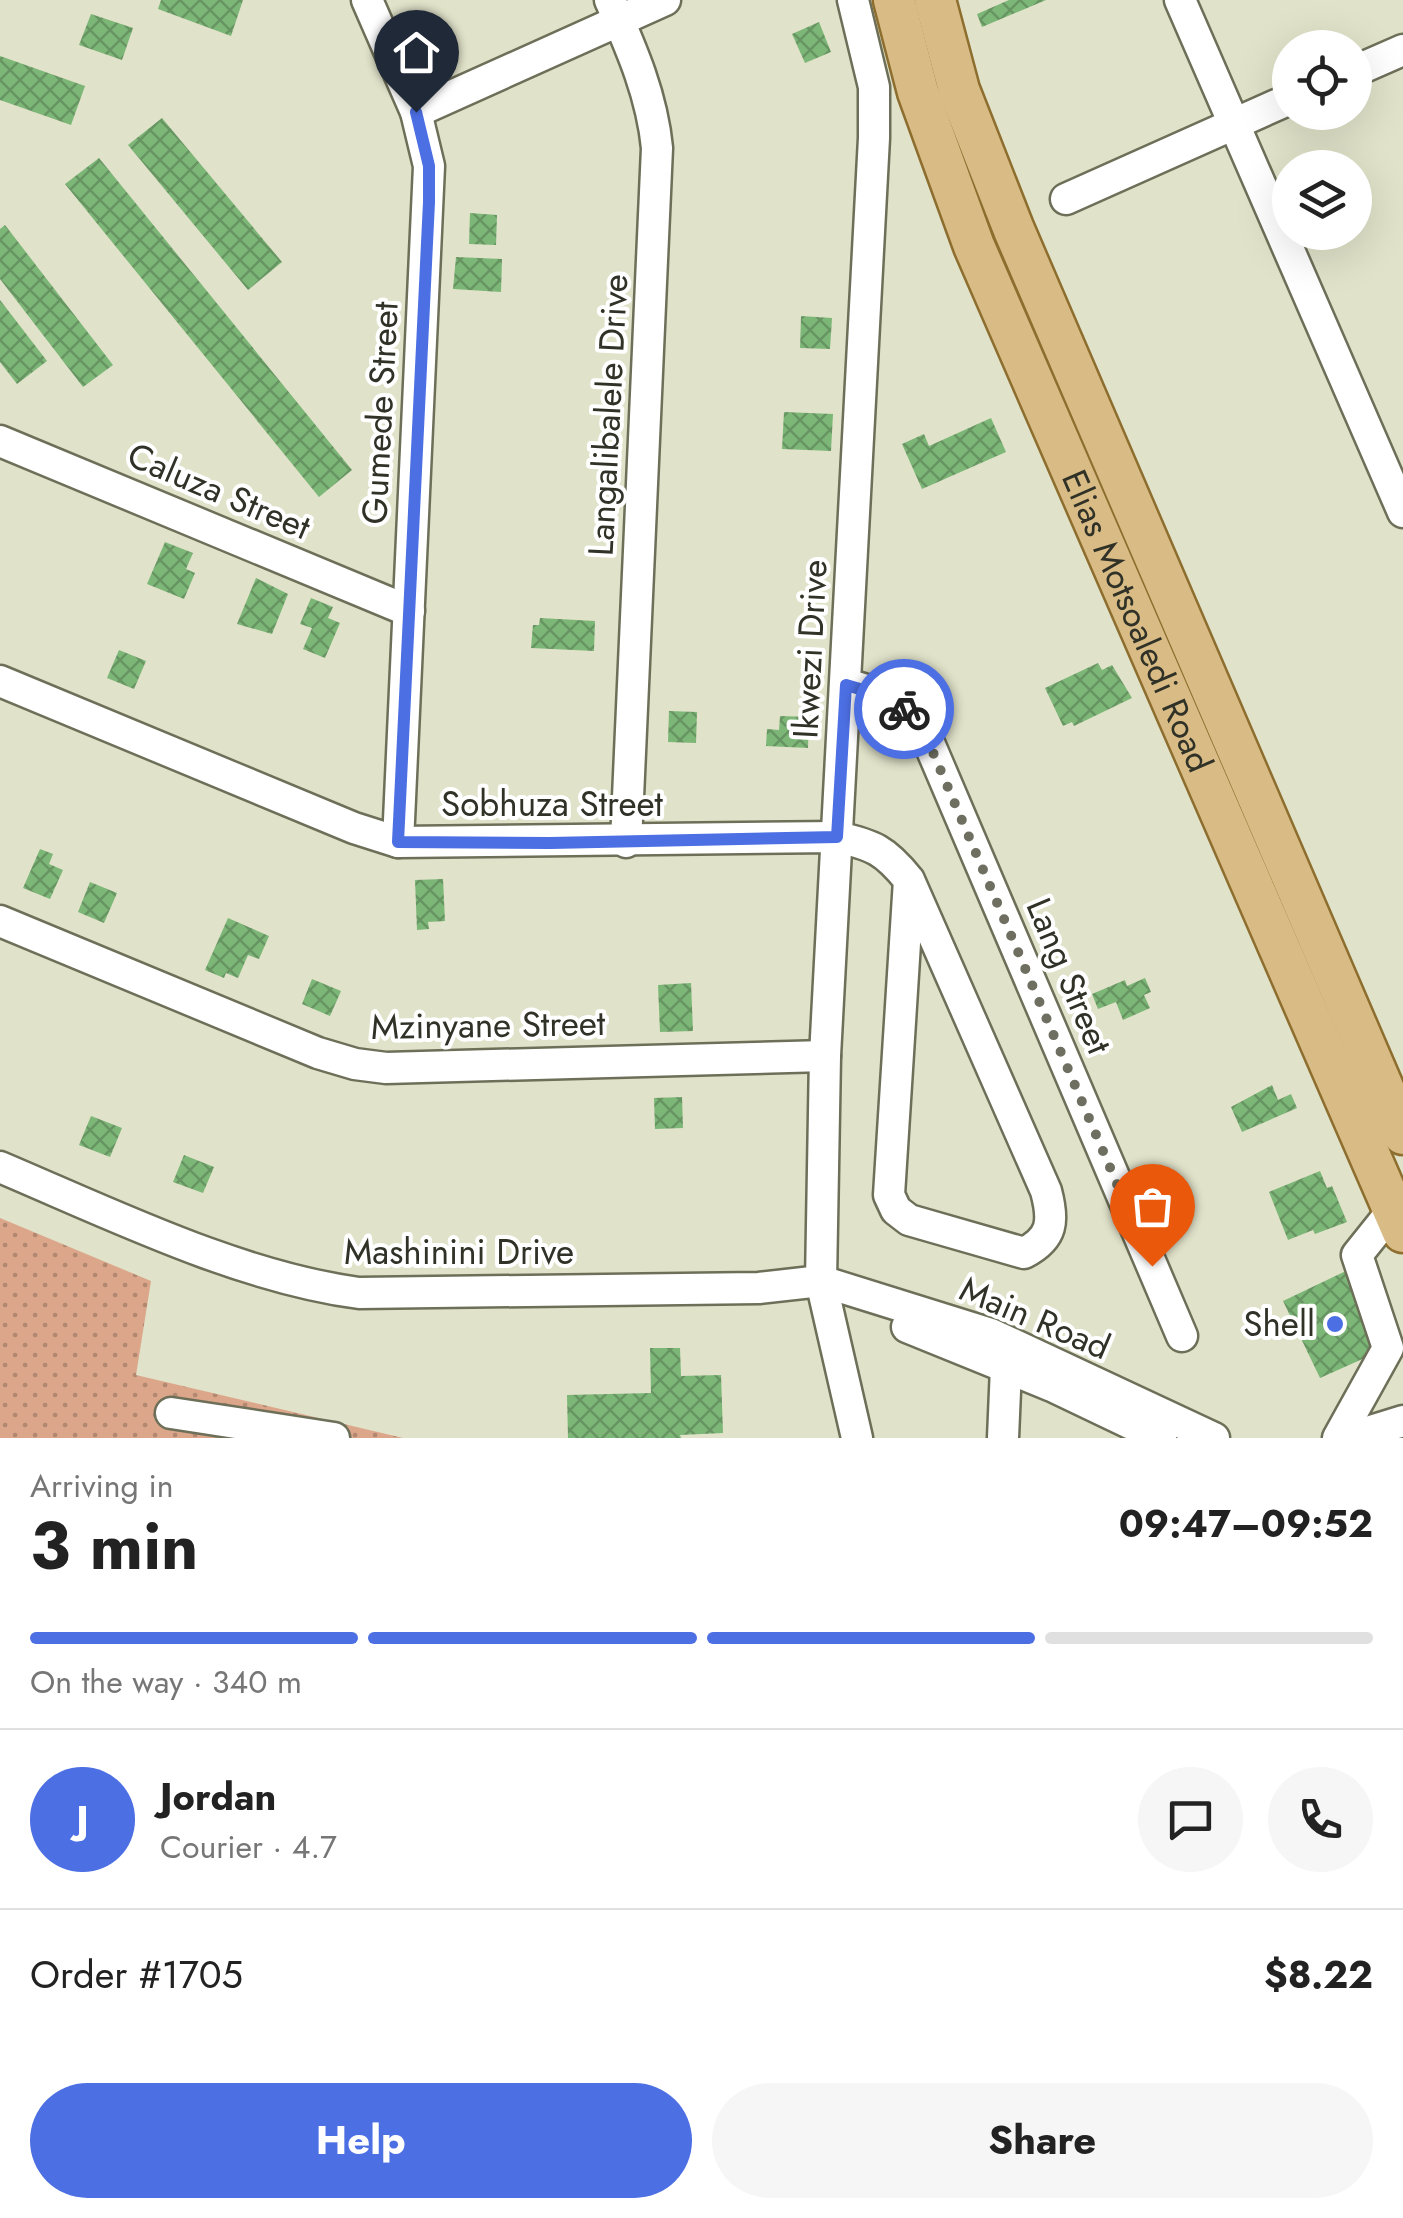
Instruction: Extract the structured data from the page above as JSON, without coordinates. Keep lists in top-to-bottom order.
{
  "streets": {
    "main road": ["Elias Motsoaledi Road"],
    "street": [
      "Gumede Street",
      "Langalibalele Drive",
      "Caluza Street",
      "Ikwezi Drive",
      "Sobhuza Street",
      "Lang Street",
      "Mzinyane Street",
      "Mashinini Drive",
      "Main Road"
    ]
  },
  "crossings": [
    ["Gumede Street", "Caluza Street"],
    ["Gumede Street", "Sobhuza Street"],
    ["Langalibalele Drive", "Sobhuza Street"],
    ["Ikwezi Drive", "Sobhuza Street"],
    ["Ikwezi Drive", "Lang Street"],
    ["Ikwezi Drive", "Mzinyane Street"],
    ["Ikwezi Drive", "Mashinini Drive"],
    ["Ikwezi Drive", "Main Road"],
    ["Mashinini Drive", "Main Road"]
  ],
  "places": ["Shell"],
  "page": {
    "heading": ["3 min", "Arriving in", "09:47–09:52"],
    "panel": [
      "Jordan",
      "Courier · 4.7",
      "Order #1705",
      "$8.22"
    ],
    "bar": "On the way · 340 m",
    "round": "J",
    "buttons": ["Help", "Share"]
  }
}
